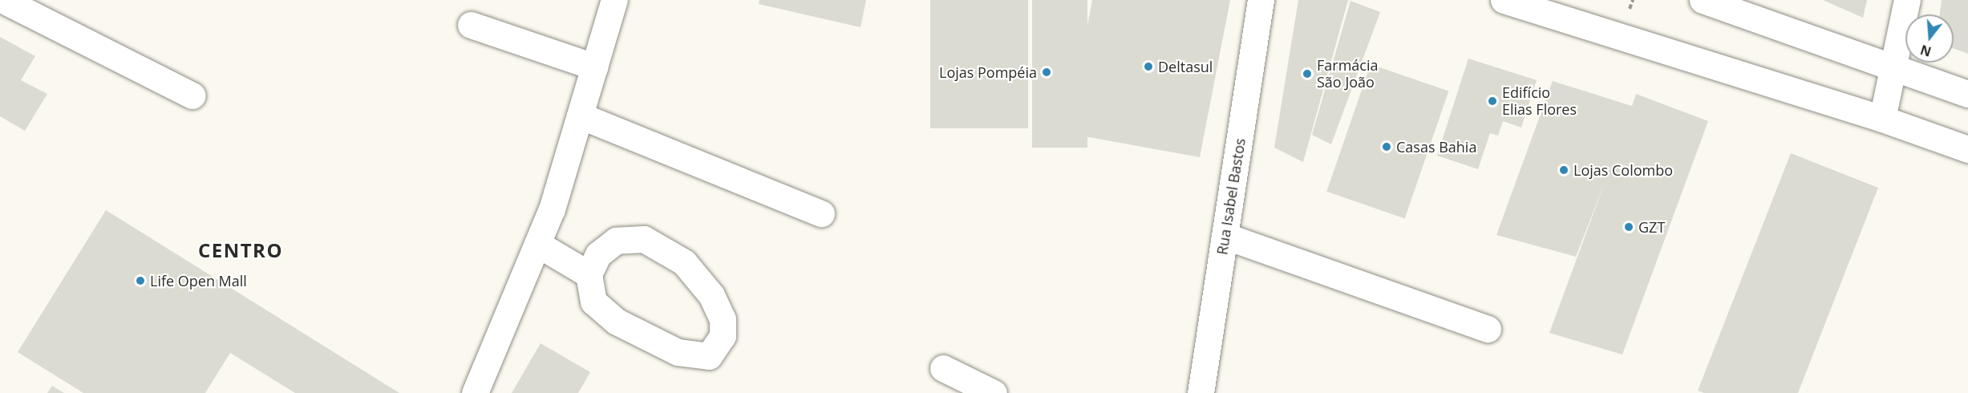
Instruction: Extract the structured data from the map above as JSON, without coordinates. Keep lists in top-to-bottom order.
{
  "streets": {
    "street": ["Rua Isabel Bastos"]
  },
  "districts": ["CENTRO"],
  "places": [
    "Deltasul",
    "Lojas Pompéia",
    "Farmácia São João",
    "Edifício Elias Flores",
    "Casas Bahia",
    "Lojas Colombo",
    "GZT",
    "Life Open Mall"
  ],
  "north": "bottom"
}
